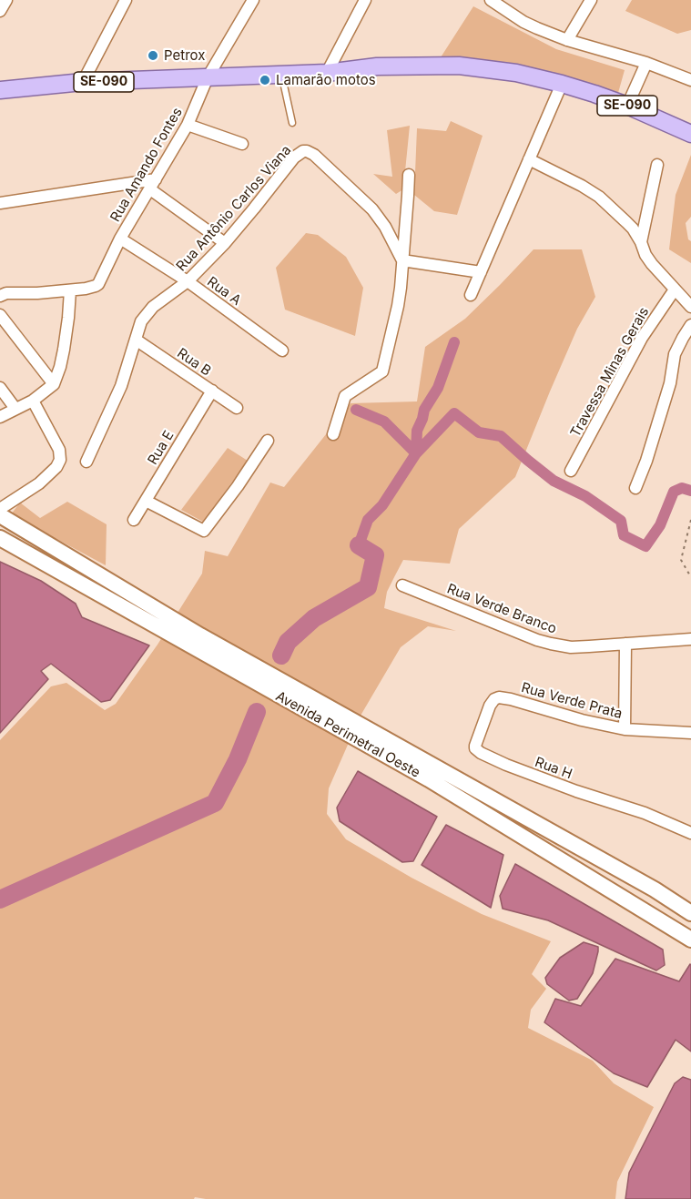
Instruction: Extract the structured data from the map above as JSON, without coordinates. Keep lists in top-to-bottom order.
{
  "streets": {
    "main road": ["SE-090", "Avenida Perimetral Oeste"],
    "street": [
      "Rua Amando Fontes",
      "Rua Antônio Carlos Viana",
      "Rua A",
      "Rua B",
      "Travessa Minas Gerais",
      "Rua E",
      "Rua Verde Branco",
      "Rua Verde Prata",
      "Rua H"
    ]
  },
  "crossings": [
    ["SE-090", "Rua Amando Fontes"],
    ["Rua Amando Fontes", "Rua A"],
    ["Rua Antônio Carlos Viana", "Rua A"],
    ["Rua Antônio Carlos Viana", "Rua B"],
    ["Rua B", "Rua E"],
    ["Rua Verde Prata", "Rua H"]
  ],
  "places": ["Petrox", "Lamarão motos"]
}
